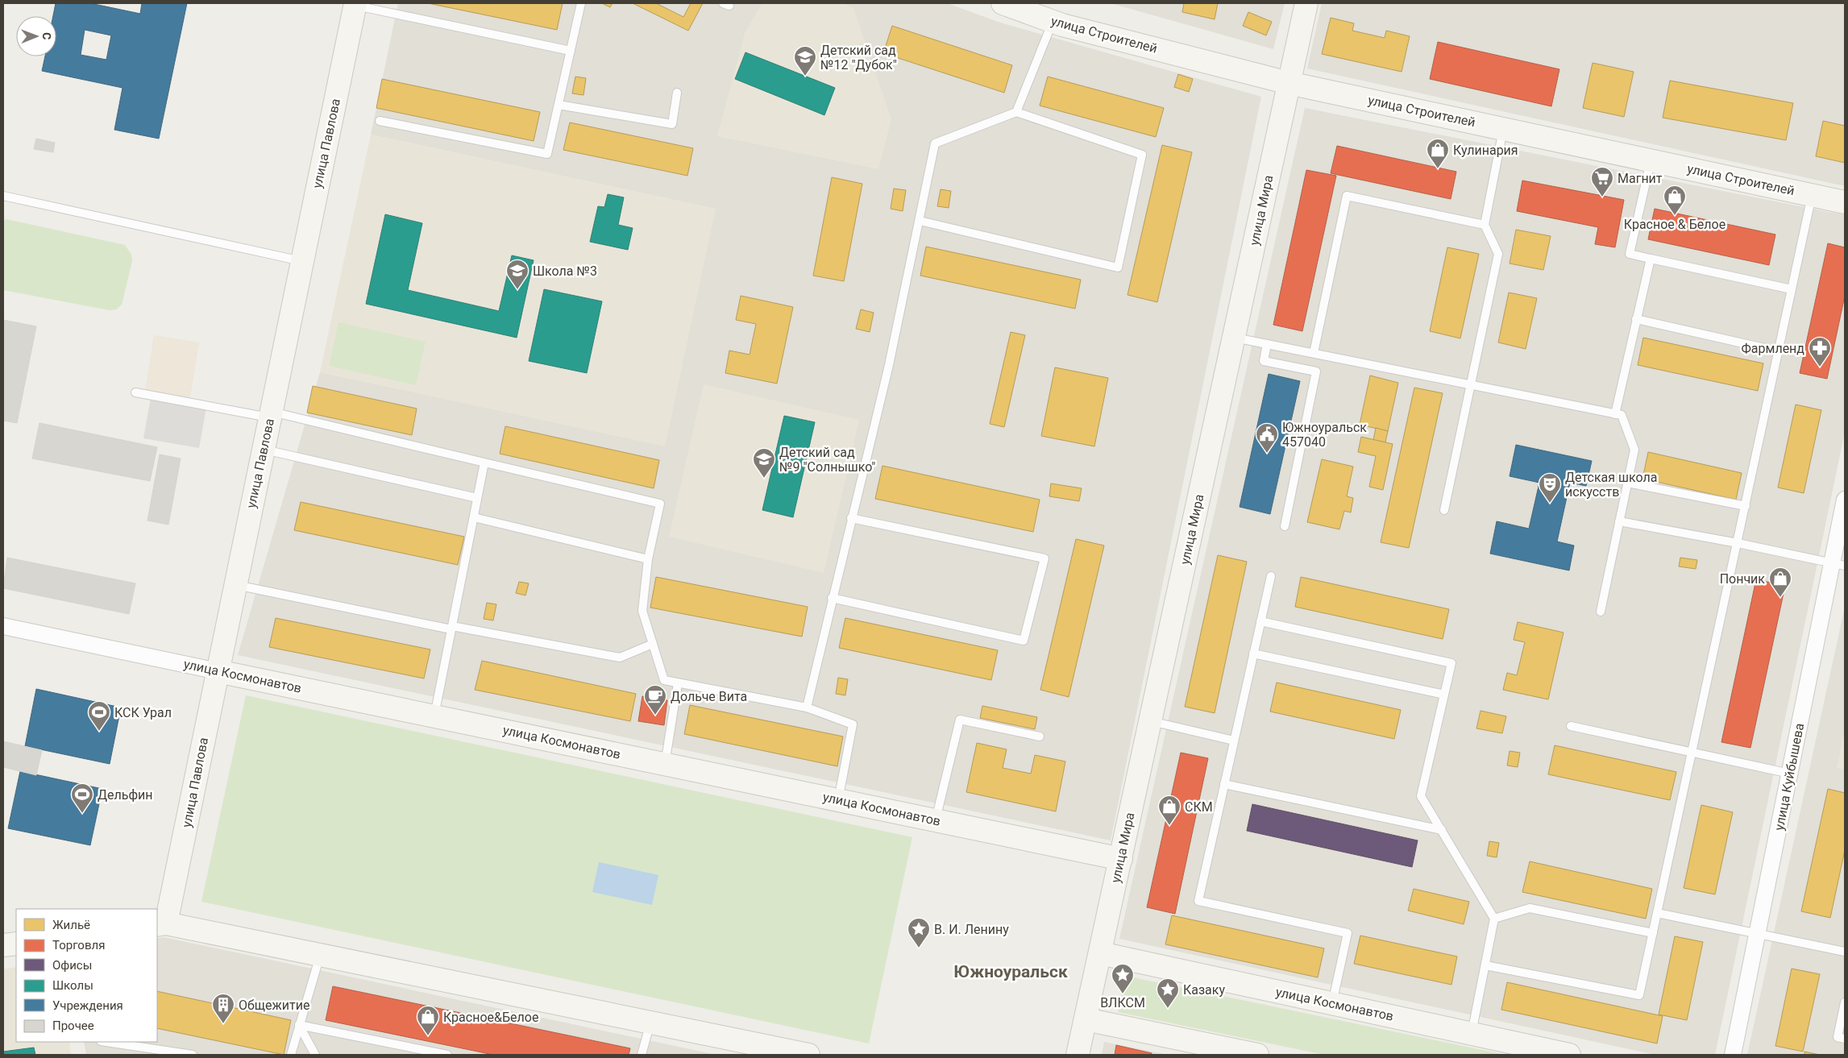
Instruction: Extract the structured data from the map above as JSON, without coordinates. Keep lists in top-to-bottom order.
{
  "streets": {
    "street": [
      "улица Строителей",
      "улица Павлова",
      "улица Мира",
      "улица Космонавтов",
      "улица Куйбышева"
    ]
  },
  "crossings": [
    ["улица Строителей", "улица Мира"],
    ["улица Павлова", "улица Космонавтов"],
    ["улица Мира", "улица Космонавтов"]
  ],
  "districts": ["Южноуральск"],
  "places": {
    "school or university": ["Детский сад №12 \"Дубок\"", "Школа №3", "Детский сад №9 \"Солнышко\""],
    "shop": [
      "Кулинария",
      "Красное & Белое",
      "Пончик",
      "СКМ",
      "Красное&Белое"
    ],
    "supermarket": ["Магнит"],
    "pharmacy": ["Фармленд"],
    "public building": ["Южноуральск 457040"],
    "theatre": ["Детская школа искусств"],
    "cafe": ["Дольче Вита"],
    "sports": ["КСК Урал", "Дельфин"],
    "place": ["В. И. Ленину", "ВЛКСМ", "Казаку"],
    "building": ["Общежитие"]
  },
  "legend": [
    "Жильё",
    "Торговля",
    "Офисы",
    "Школы",
    "Учреждения",
    "Прочее"
  ],
  "north": "right"
}
